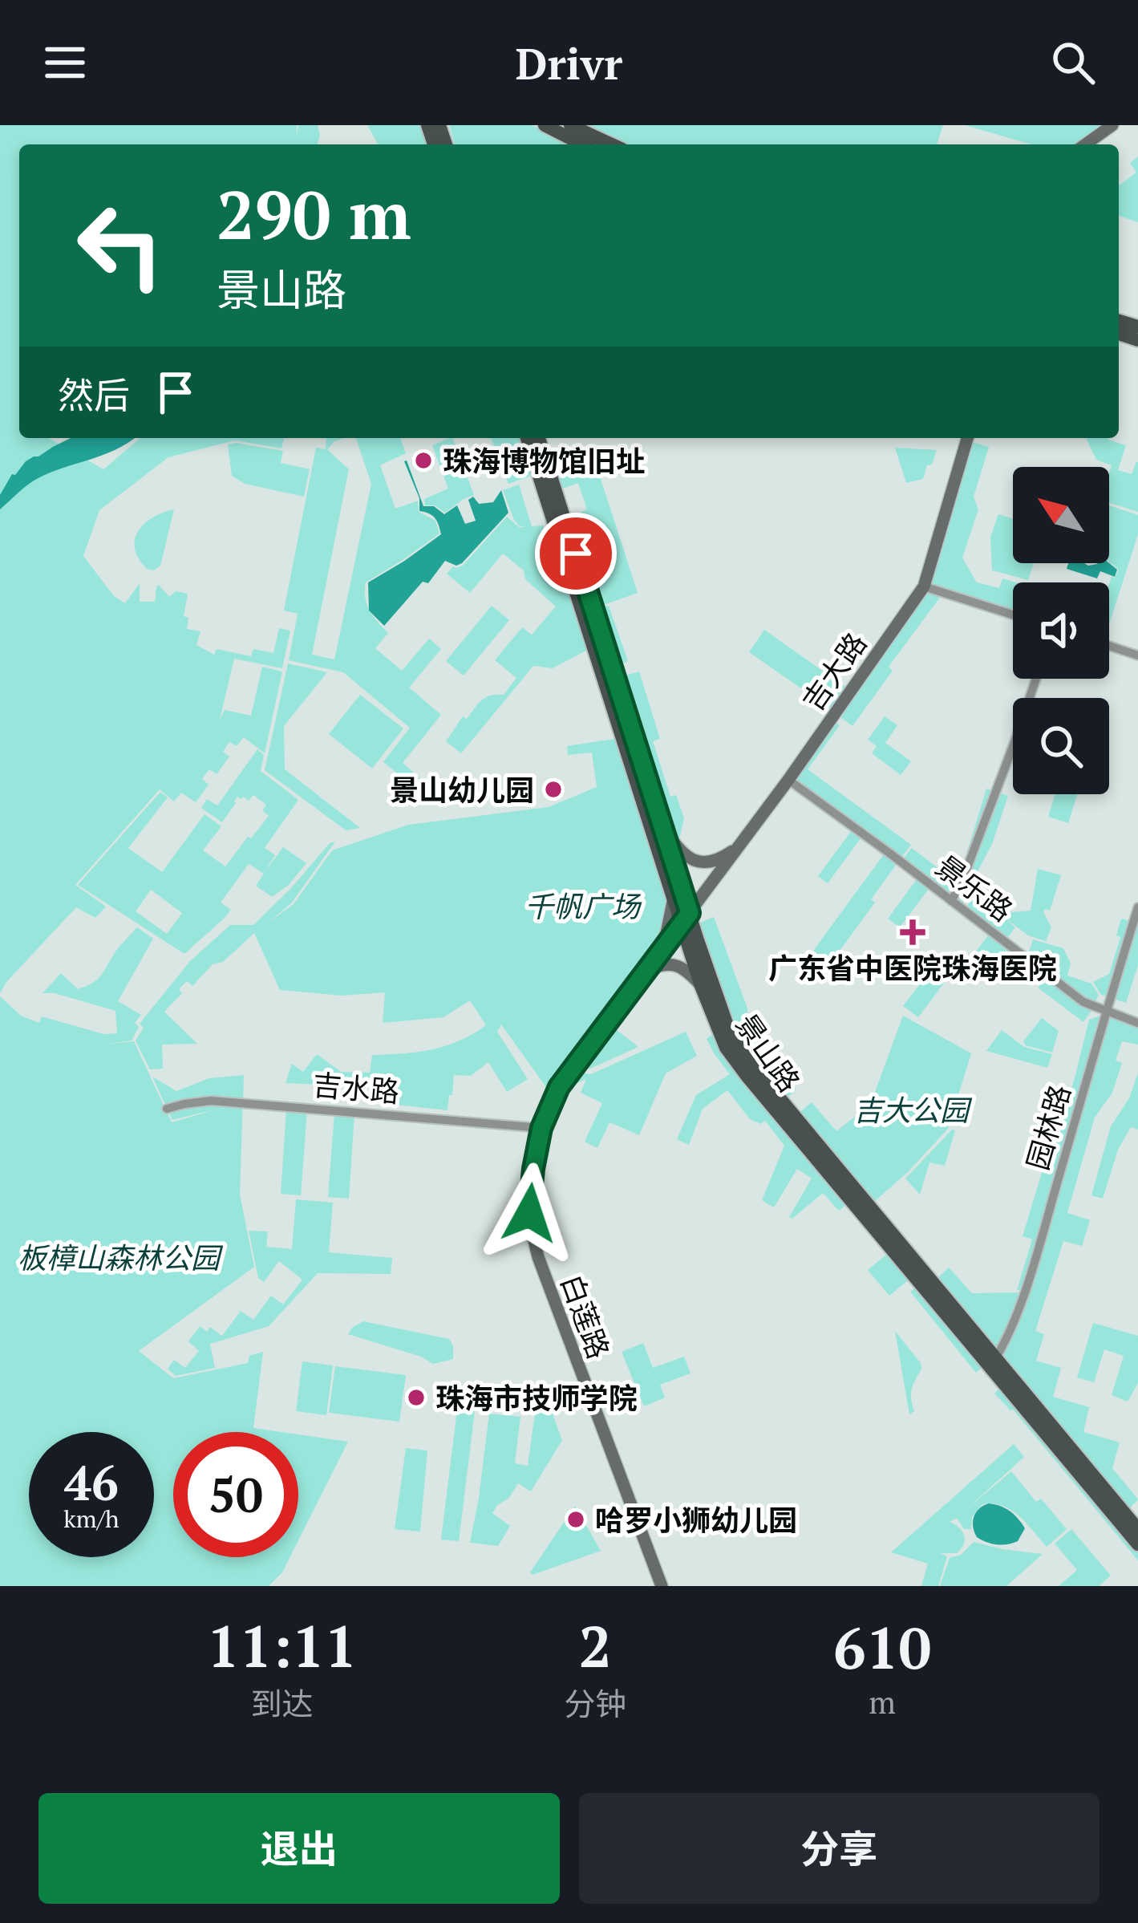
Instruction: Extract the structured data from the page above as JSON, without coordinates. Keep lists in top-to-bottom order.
{
  "streets": {
    "main road": ["吉大路", "景山路", "白莲路"],
    "street": ["景乐路", "吉水路", "园林路"]
  },
  "crossings": [
    ["吉大路", "景乐路"],
    ["吉大路", "景山路"],
    ["吉大路", "白莲路"],
    ["景乐路", "园林路"],
    ["景山路", "园林路"],
    ["景山路", "白莲路"],
    ["吉水路", "白莲路"]
  ],
  "parks": ["千帆广场", "吉大公园", "板樟山森林公园"],
  "places": {
    "other": [
      "珠海博物馆旧址",
      "景山幼儿园",
      "珠海市技师学院",
      "哈罗小狮幼儿园"
    ],
    "health": ["广东省中医院珠海医院"]
  },
  "north": "top left",
  "page": {
    "header": "Drivr",
    "turn": ["290 m", "景山路"],
    "then": "然后",
    "speed": "46 km/h",
    "limit": "50",
    "eta": [
      "11:11",
      "到达",
      "2",
      "分钟",
      "610",
      "m"
    ],
    "buttons": ["退出", "分享"]
  }
}
